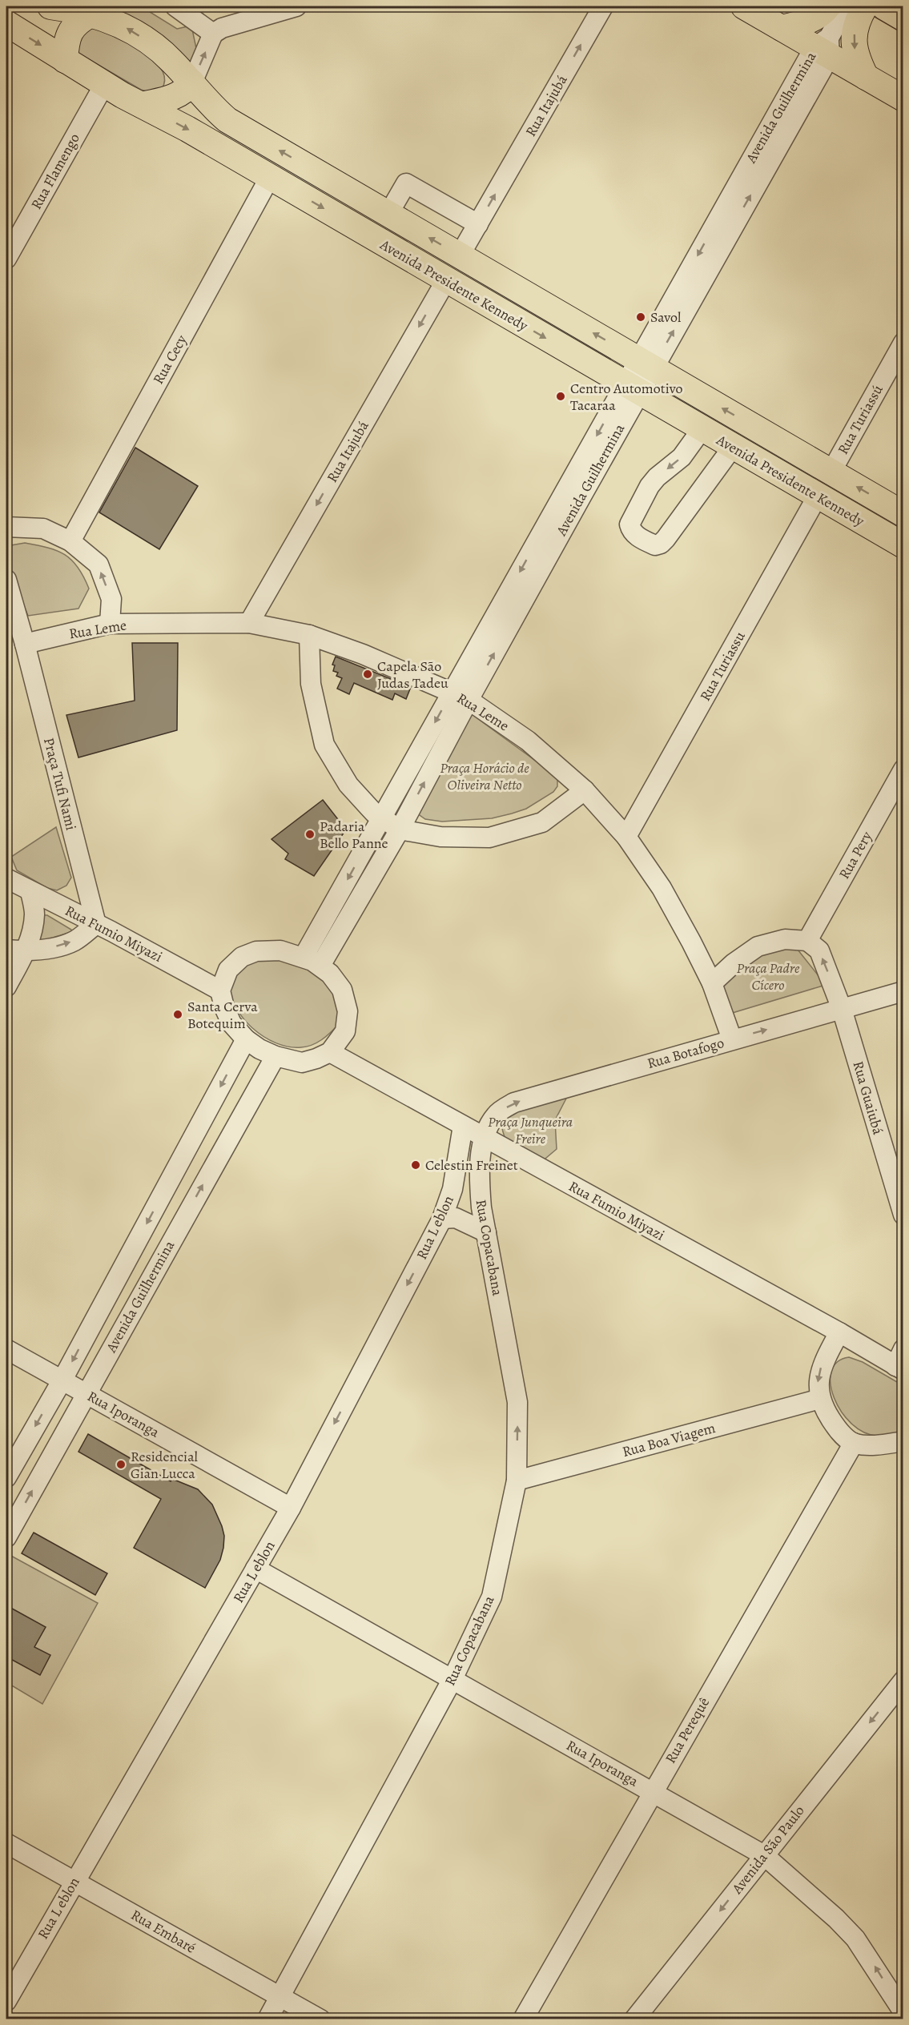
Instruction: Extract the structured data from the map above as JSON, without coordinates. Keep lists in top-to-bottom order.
{
  "streets": {
    "main road": ["Avenida Presidente Kennedy"],
    "street": [
      "Rua Itajubá",
      "Avenida Guilhermina",
      "Rua Flamengo",
      "Rua Cecy",
      "Rua Turiassú",
      "Rua Leme",
      "Rua Turiassu",
      "Praça Tufi Nami",
      "Rua Pery",
      "Rua Fumio Miyazi",
      "Rua Botafogo",
      "Rua Guaiubá",
      "Rua L eblon",
      "Rua Copacabana",
      "Rua Iporanga",
      "Rua Boa Viagem",
      "Rua Perequê",
      "Avenida São Paulo",
      "Rua Embaré"
    ]
  },
  "crossings": [
    ["Rua Itajubá", "Avenida Presidente Kennedy"],
    ["Rua Itajubá", "Rua Leme"],
    ["Avenida Guilhermina", "Avenida Presidente Kennedy"],
    ["Avenida Guilhermina", "Rua Leme"],
    ["Avenida Guilhermina", "Rua Fumio Miyazi"],
    ["Avenida Guilhermina", "Rua Iporanga"],
    ["Rua Flamengo", "Avenida Presidente Kennedy"],
    ["Avenida Presidente Kennedy", "Rua Cecy"],
    ["Avenida Presidente Kennedy", "Rua Turiassú"],
    ["Avenida Presidente Kennedy", "Rua Turiassu"],
    ["Rua Leme", "Rua Turiassu"],
    ["Rua Leme", "Praça Tufi Nami"],
    ["Rua Leme", "Rua Botafogo"],
    ["Praça Tufi Nami", "Rua Fumio Miyazi"],
    ["Rua Fumio Miyazi", "Rua Botafogo"],
    ["Rua Fumio Miyazi", "Rua L eblon"],
    ["Rua Fumio Miyazi", "Rua Copacabana"],
    ["Rua Botafogo", "Rua Guaiubá"],
    ["Rua Botafogo", "Rua Copacabana"],
    ["Rua L eblon", "Rua Iporanga"],
    ["Rua L eblon", "Rua Embaré"],
    ["Rua Copacabana", "Rua Iporanga"],
    ["Rua Copacabana", "Rua Boa Viagem"],
    ["Rua Copacabana", "Rua Embaré"],
    ["Rua Iporanga", "Rua Perequê"],
    ["Rua Iporanga", "Avenida São Paulo"]
  ],
  "one_way": ["Rua Botafogo", "Avenida São Paulo"],
  "parks": ["Praça Horácio de Oliveira Netto", "Praça Padre Cícero", "Praça Junqueira Freire"],
  "places": [
    "Savol",
    "Centro Automotivo Tacaraa",
    "Capela São Judas Tadeu",
    "Padaria Bello Panne",
    "Santa Cerva Botequim",
    "Celestin Freinet",
    "Residencial Gian Lucca"
  ]
}
